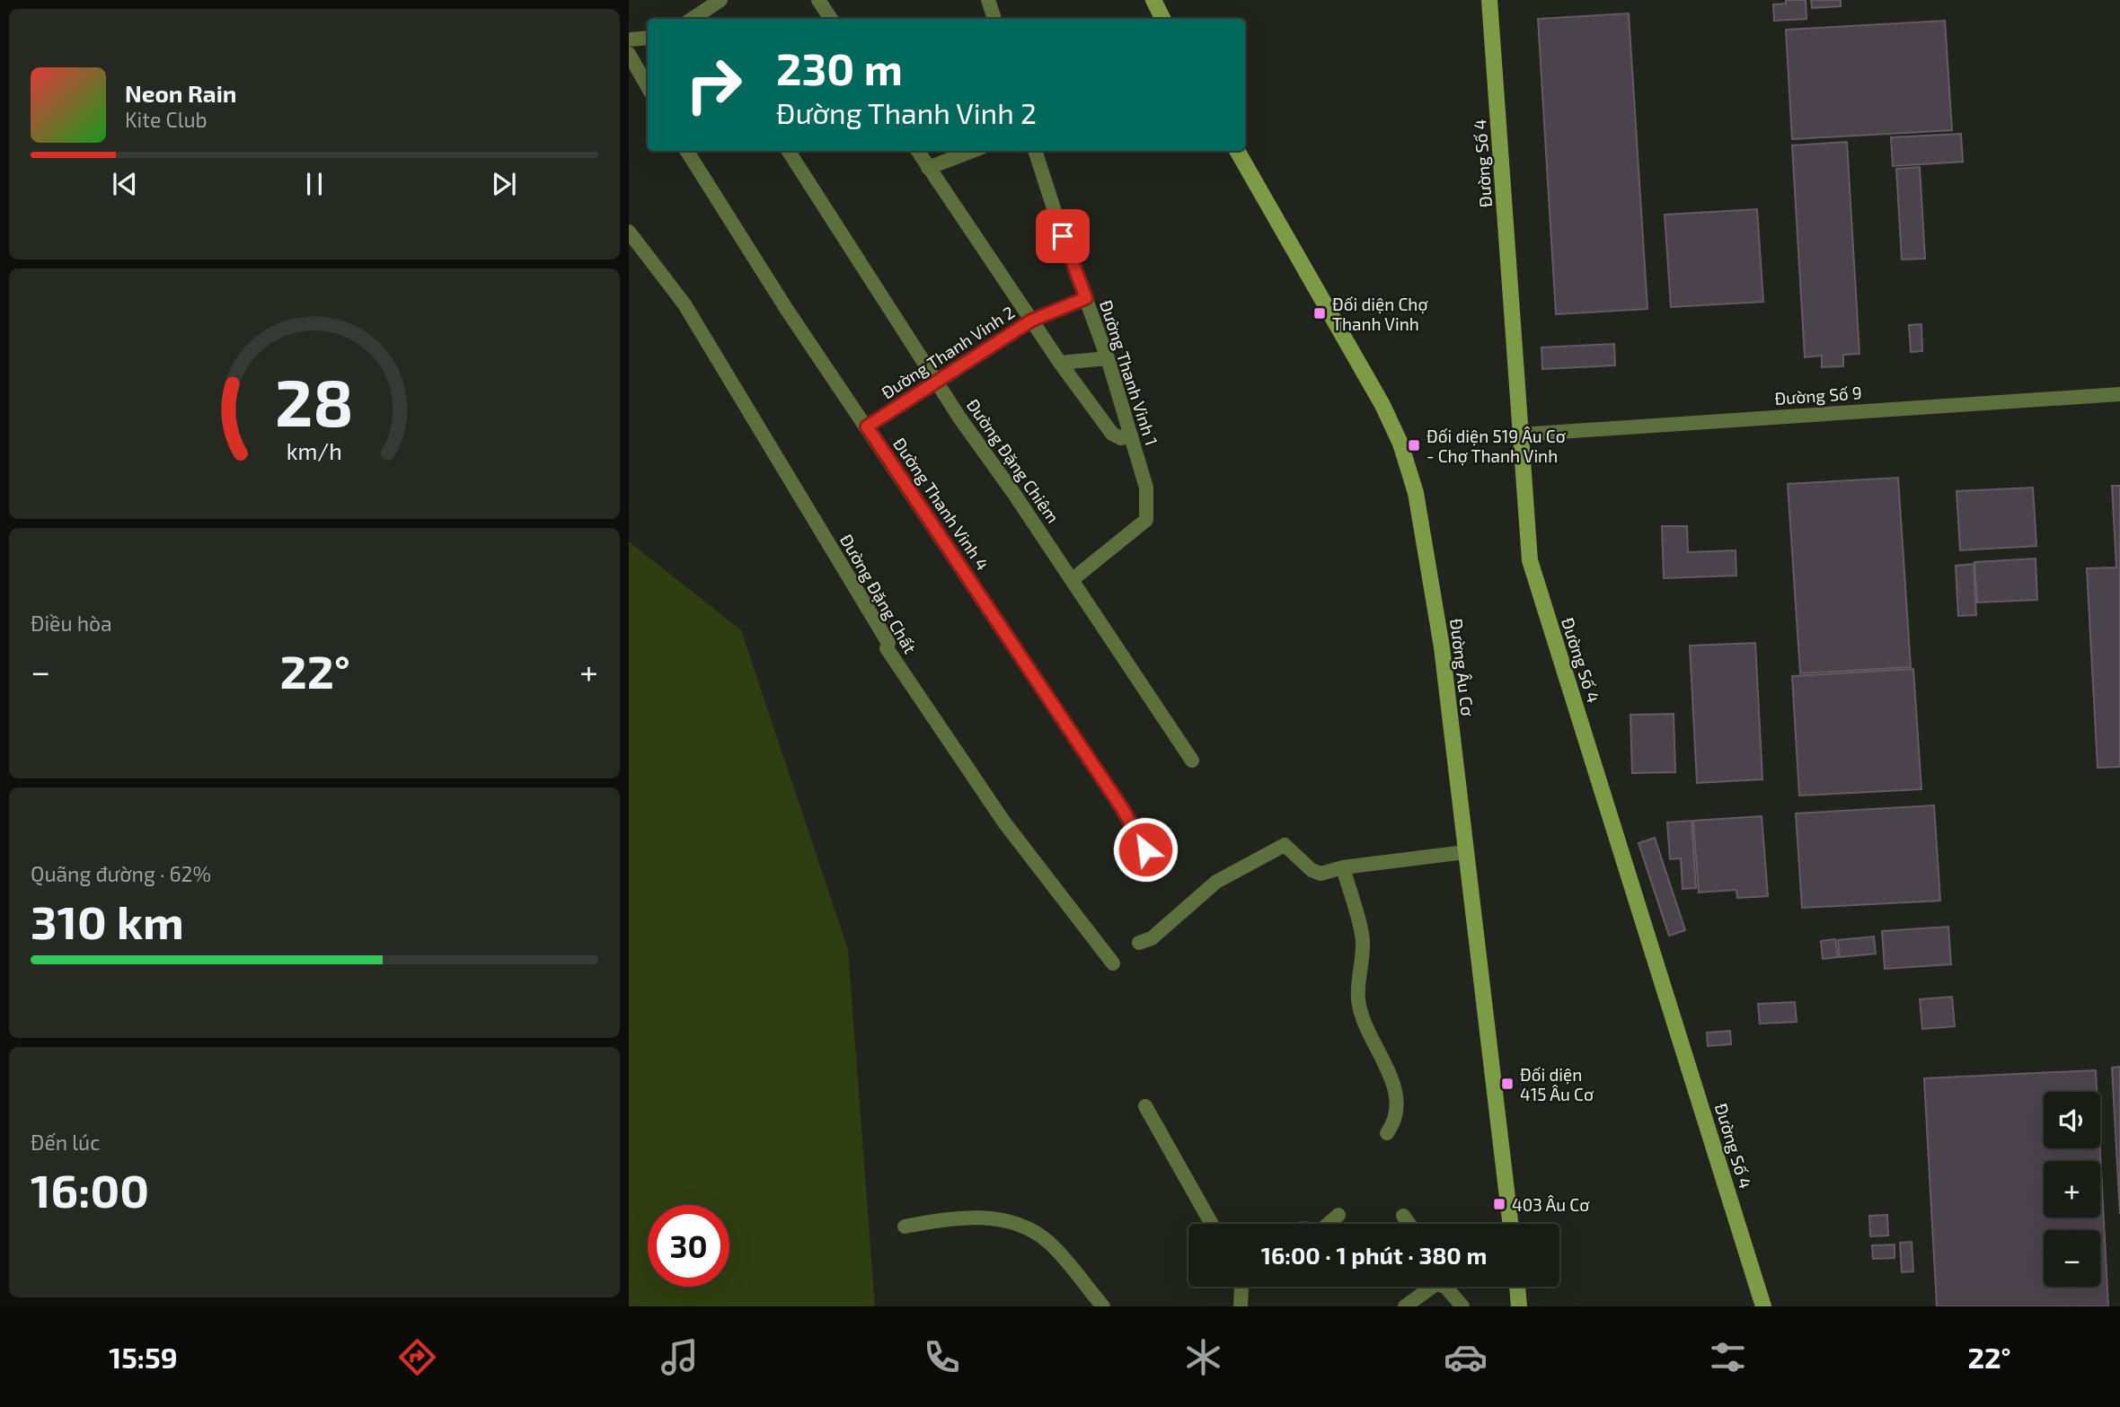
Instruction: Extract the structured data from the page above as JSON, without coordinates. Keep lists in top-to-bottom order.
{
  "streets": {
    "street": [
      "Đường Số 4",
      "Đường Thanh Vinh 2",
      "Đường Thanh Vinh 1",
      "Đường Số 9",
      "Đường Đặng Chiêm",
      "Đường Thanh Vinh 4",
      "Đường Đặng Chất",
      "Đường Âu Cơ"
    ]
  },
  "crossings": [
    ["Đường Số 4", "Đường Số 9"],
    ["Đường Thanh Vinh 2", "Đường Thanh Vinh 1"],
    ["Đường Thanh Vinh 2", "Đường Đặng Chiêm"],
    ["Đường Thanh Vinh 2", "Đường Thanh Vinh 4"],
    ["Đường Thanh Vinh 1", "Đường Đặng Chiêm"]
  ],
  "places": {
    "transit": [
      "Đối diện Chợ Thanh Vinh",
      "Đối diện 519 Âu Cơ - Chợ Thanh Vinh",
      "Đối diện 415 Âu Cơ",
      "403 Âu Cơ"
    ]
  },
  "page": {
    "turn": ["230 m", "Đường Thanh Vinh 2"],
    "song": ["Neon Rain", "Kite Club"],
    "tile": [
      "Điều hòa",
      ["Quãng đường · 62%", "310 km"],
      ["Đến lúc", "16:00"]
    ],
    "heat": ["−", "22°", "+"],
    "map_buttons": ["+", "−"],
    "limit": "30",
    "trip": "16:00 · 1 phút · 380 m",
    "tabs": ["15:59", "22°"],
    "gauge": ["28", "km/h"]
  }
}
